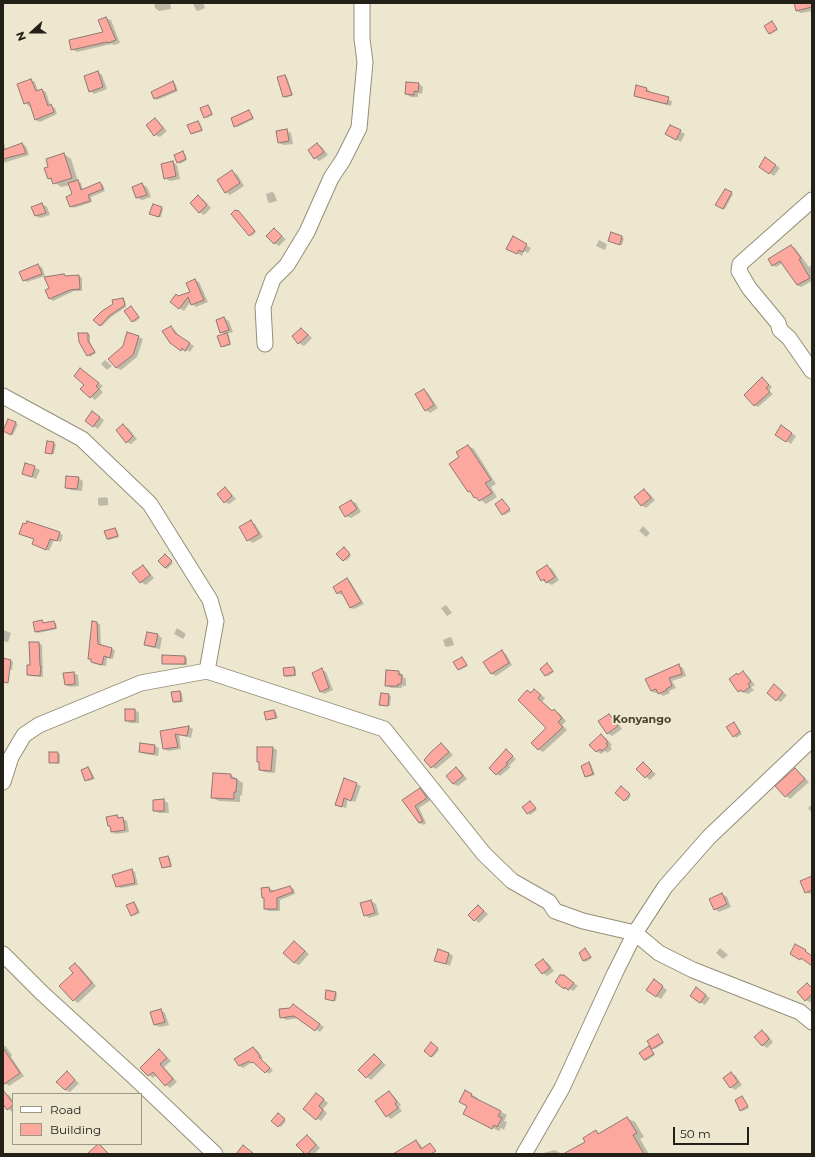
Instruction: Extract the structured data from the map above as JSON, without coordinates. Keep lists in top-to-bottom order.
{
  "districts": ["Konyango"],
  "legend": ["Road", "Building"],
  "scale_bar": "50 m",
  "north": "left"
}
